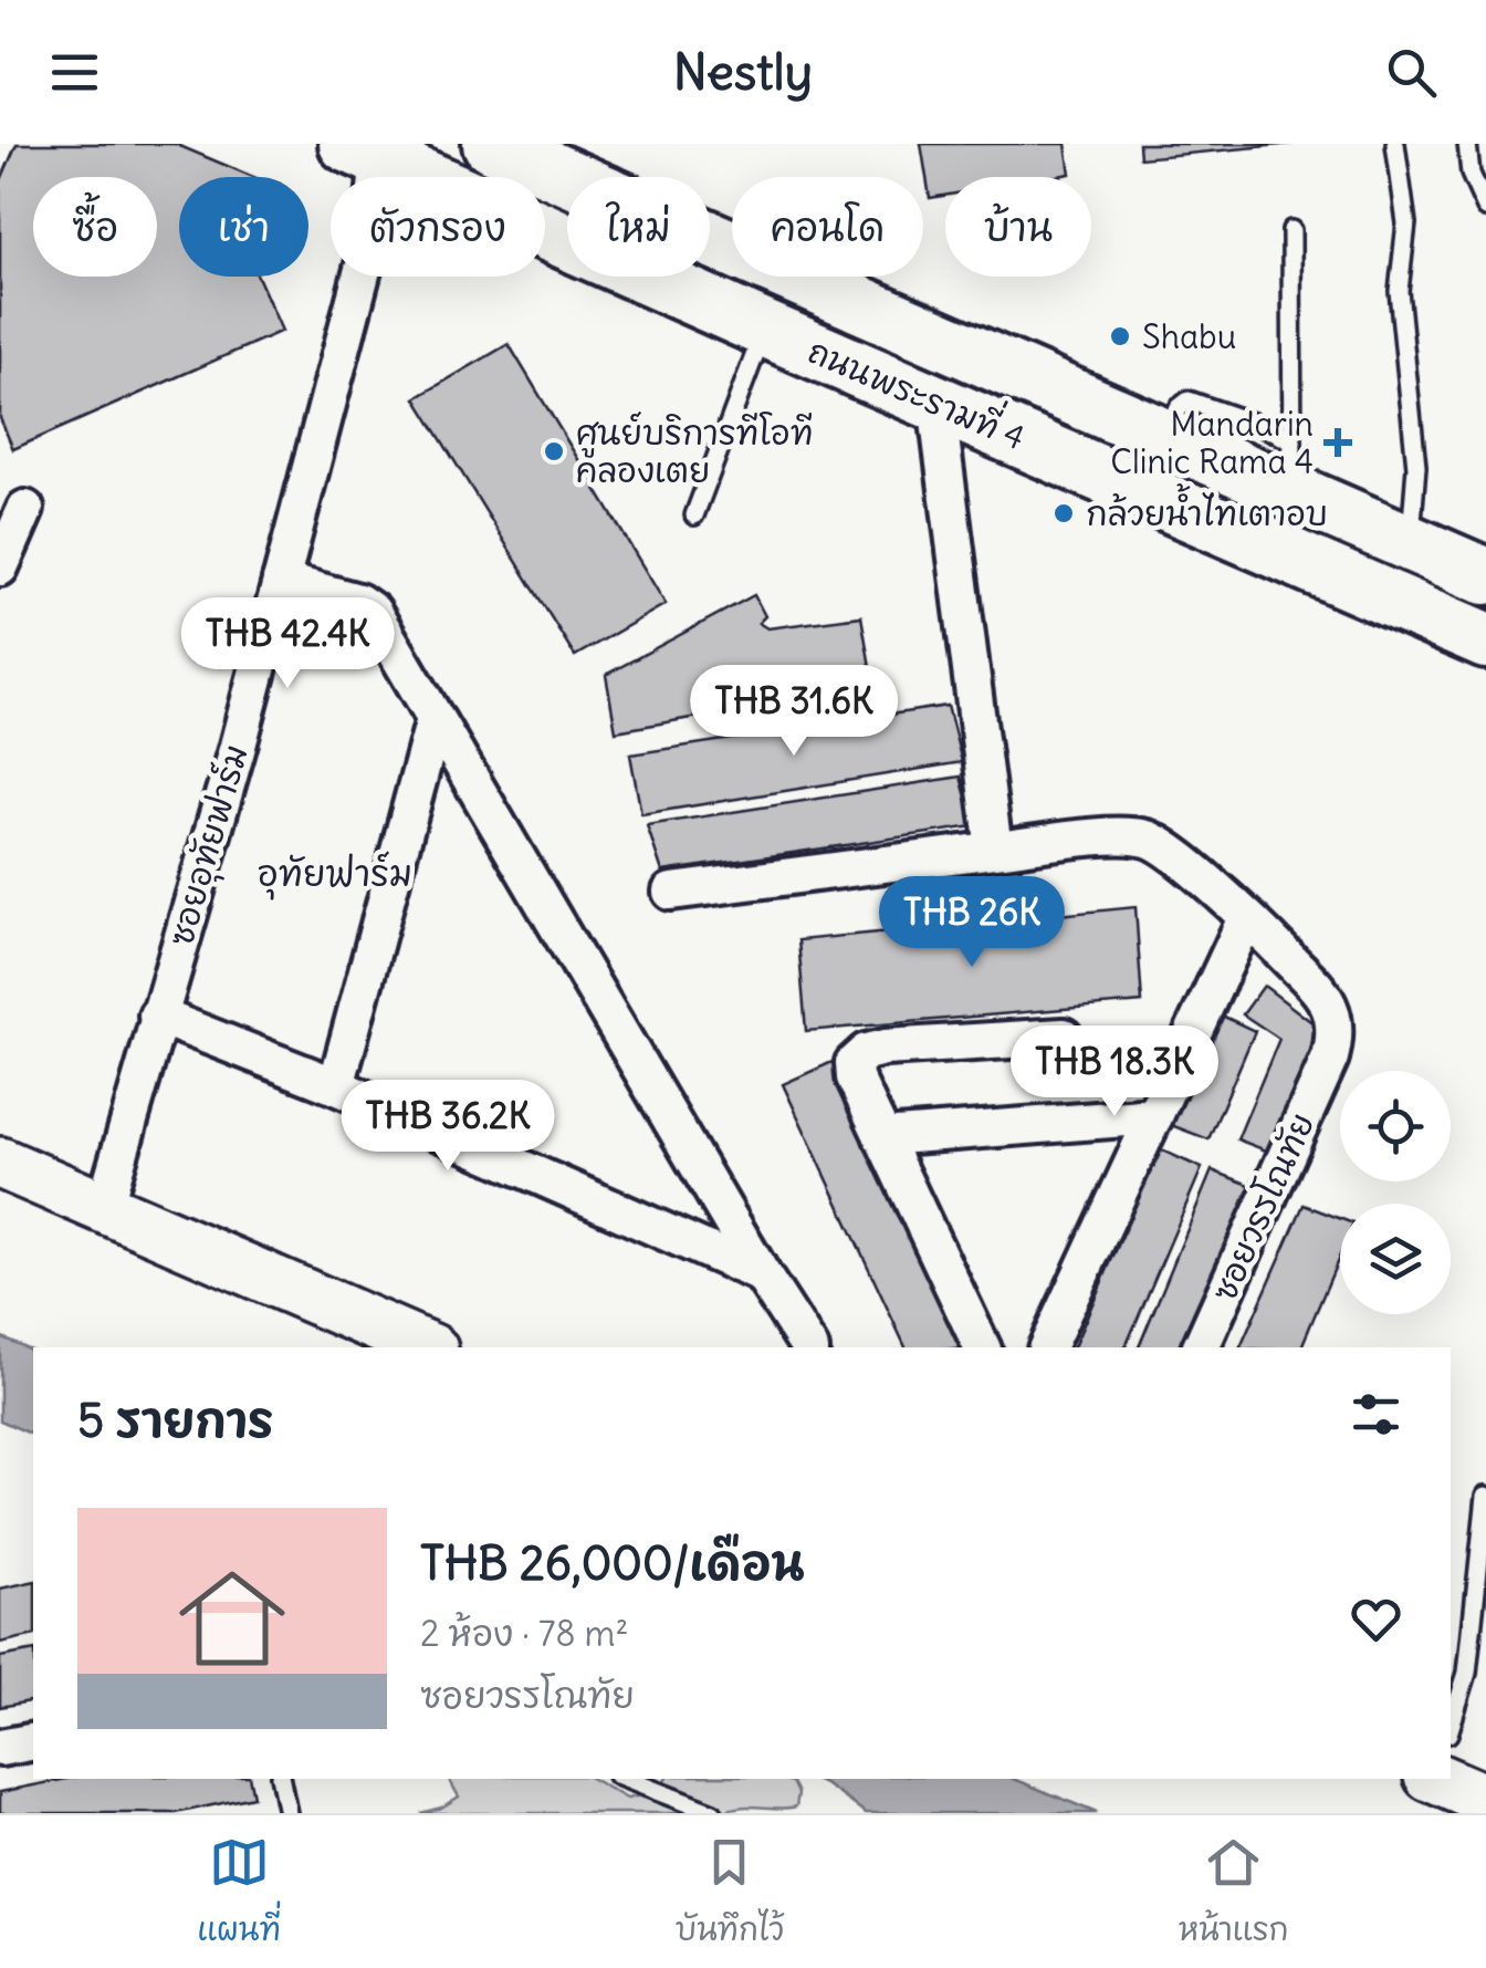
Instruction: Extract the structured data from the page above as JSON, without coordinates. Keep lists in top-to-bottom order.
{
  "streets": {
    "main road": ["ถนนพระรามที่ 4"],
    "street": ["ซอยอุทัยฟาร์ม", "ซอยวรรโณทัย"]
  },
  "crossings": [
    ["ถนนพระรามที่ 4", "ซอยอุทัยฟาร์ม"]
  ],
  "districts": ["อุทัยฟาร์ม"],
  "places": {
    "other": ["Shabu", "ศูนย์บริการทีโอที คลองเตย", "กล้วยน้ำไทเตาอบ"],
    "health": ["Mandarin Clinic Rama 4"]
  },
  "page": {
    "header": "Nestly",
    "chip": [
      "ซื้อ",
      "เช่า",
      "ตัวกรอง",
      "ใหม่",
      "คอนโด",
      "บ้าน"
    ],
    "price": [
      "THB 42.4K",
      "THB 31.6K",
      "THB 26K",
      "THB 18.3K",
      "THB 36.2K"
    ],
    "heading": "5 รายการ",
    "list": [
      {
        "name": "THB 26,000/เดือน",
        "note": "2 ห้อง · 78 m² · ซอยวรรโณทัย"
      }
    ],
    "tabs": ["แผนที่", "บันทึกไว้", "หน้าแรก"]
  }
}
